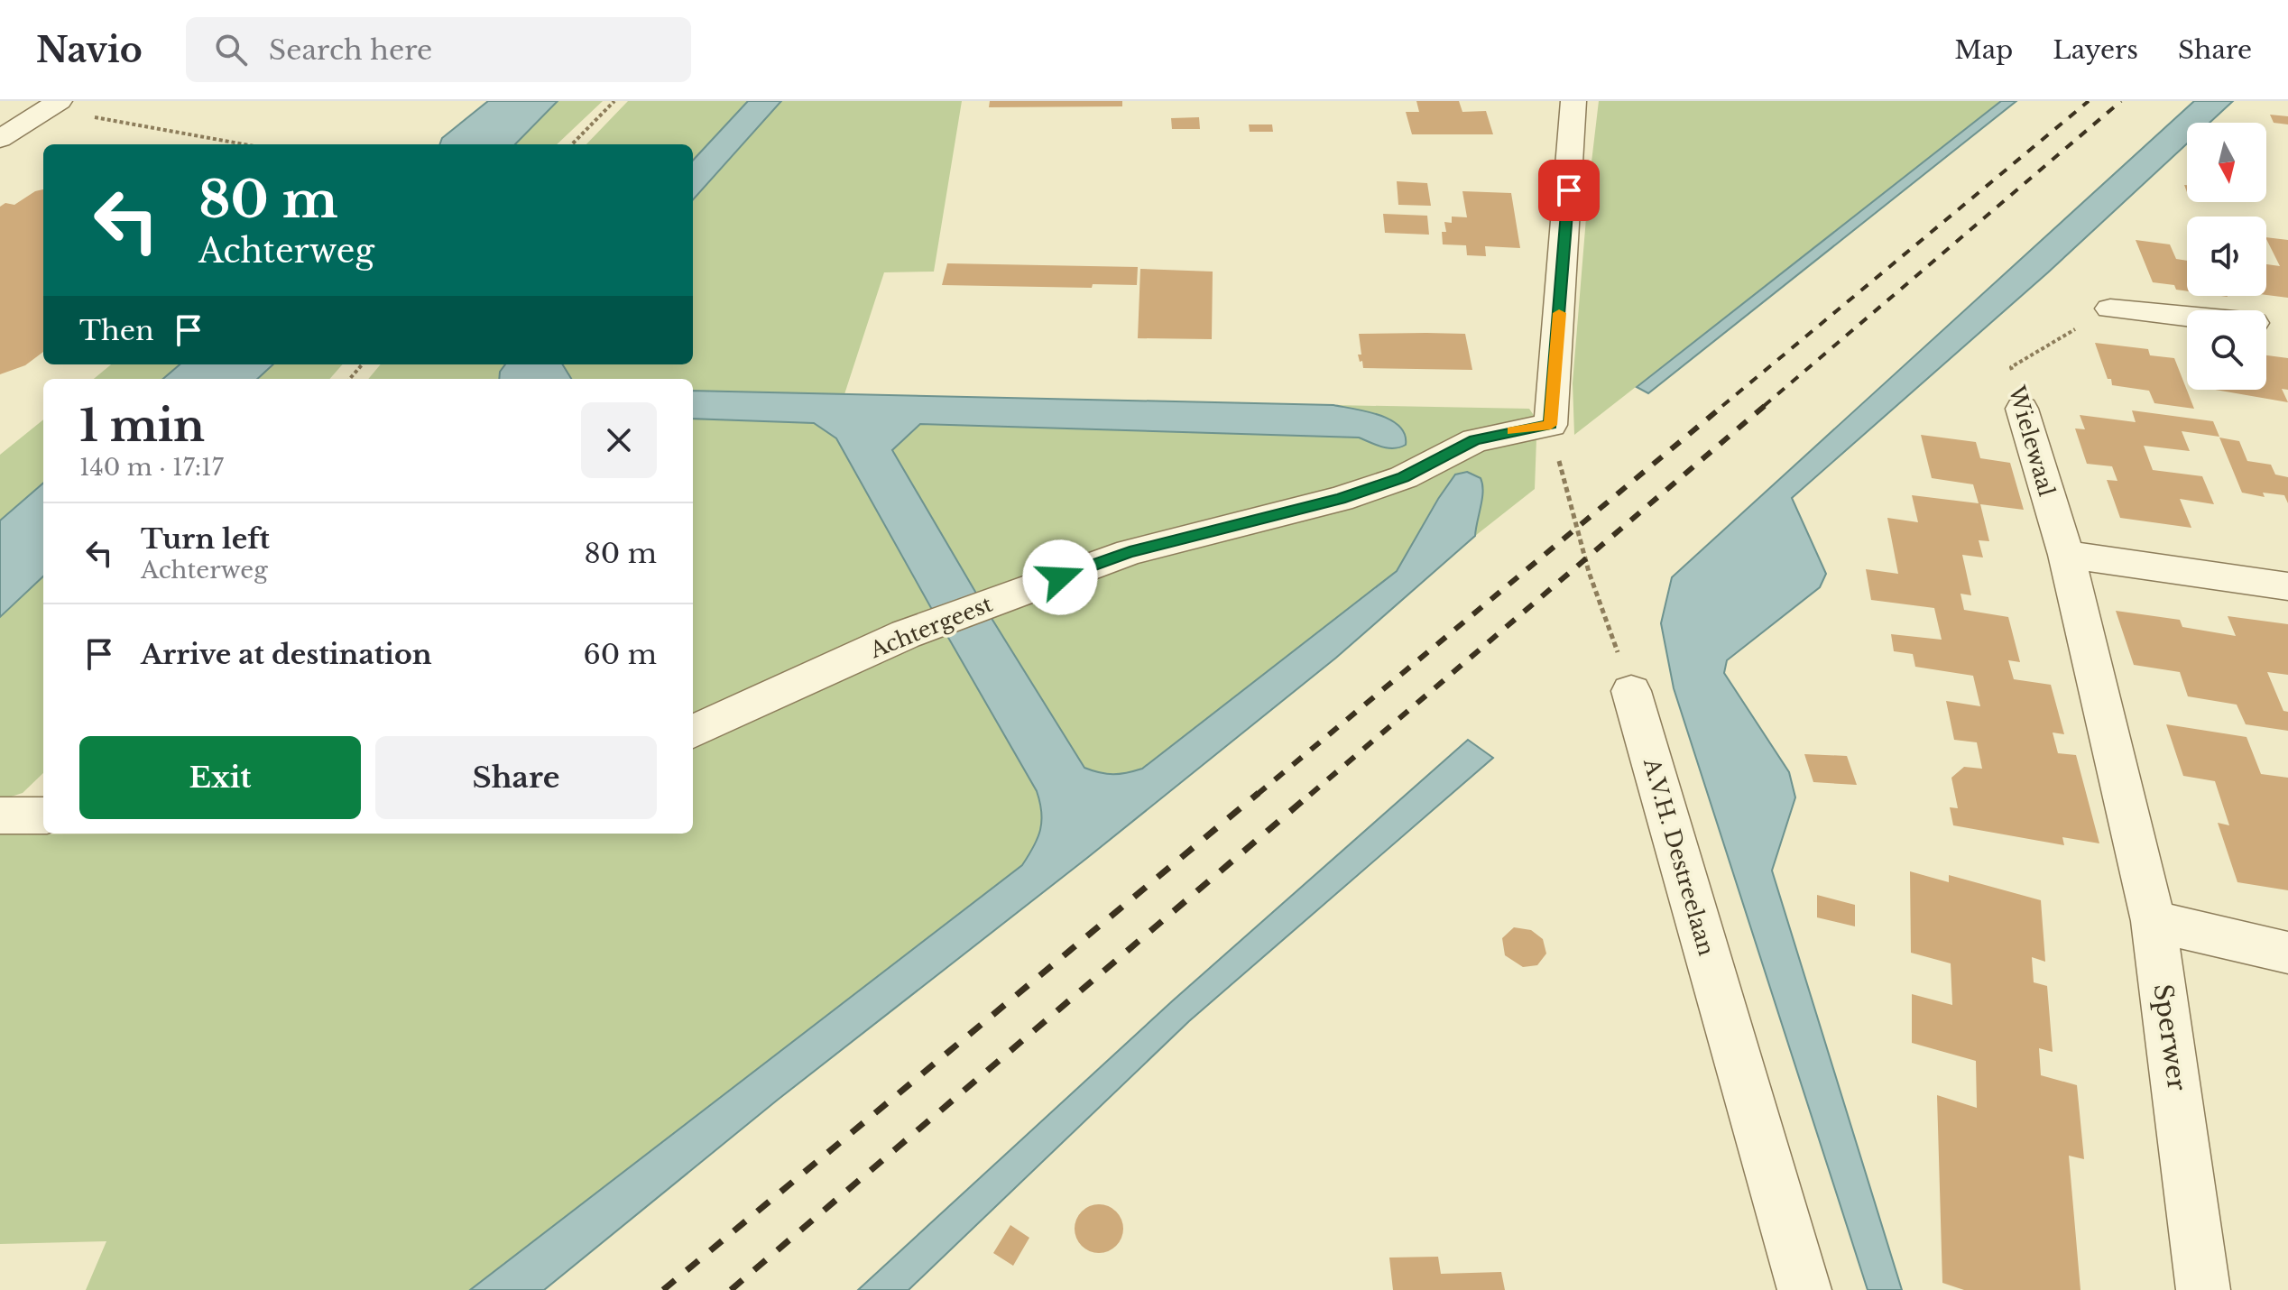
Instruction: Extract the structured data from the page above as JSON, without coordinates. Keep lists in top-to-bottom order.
{
  "streets": {
    "street": [
      "Wielewaal",
      "Achtergeest",
      "A.V.H. Destreelaan",
      "Sperwer"
    ]
  },
  "crossings": [
    ["Wielewaal", "Sperwer"]
  ],
  "north": "bottom",
  "page": {
    "header": "Navio",
    "search": "Search here",
    "nav": ["Map", "Layers", "Share"],
    "turn": ["80 m", "Achterweg"],
    "then": "Then",
    "heading": ["1 min", "140 m · 17:17"],
    "list": [
      {
        "name": "Turn left",
        "note": "Achterweg",
        "value": "80 m"
      },
      {
        "name": "Arrive at destination",
        "value": "60 m"
      }
    ],
    "buttons": ["Exit", "Share"]
  }
}
